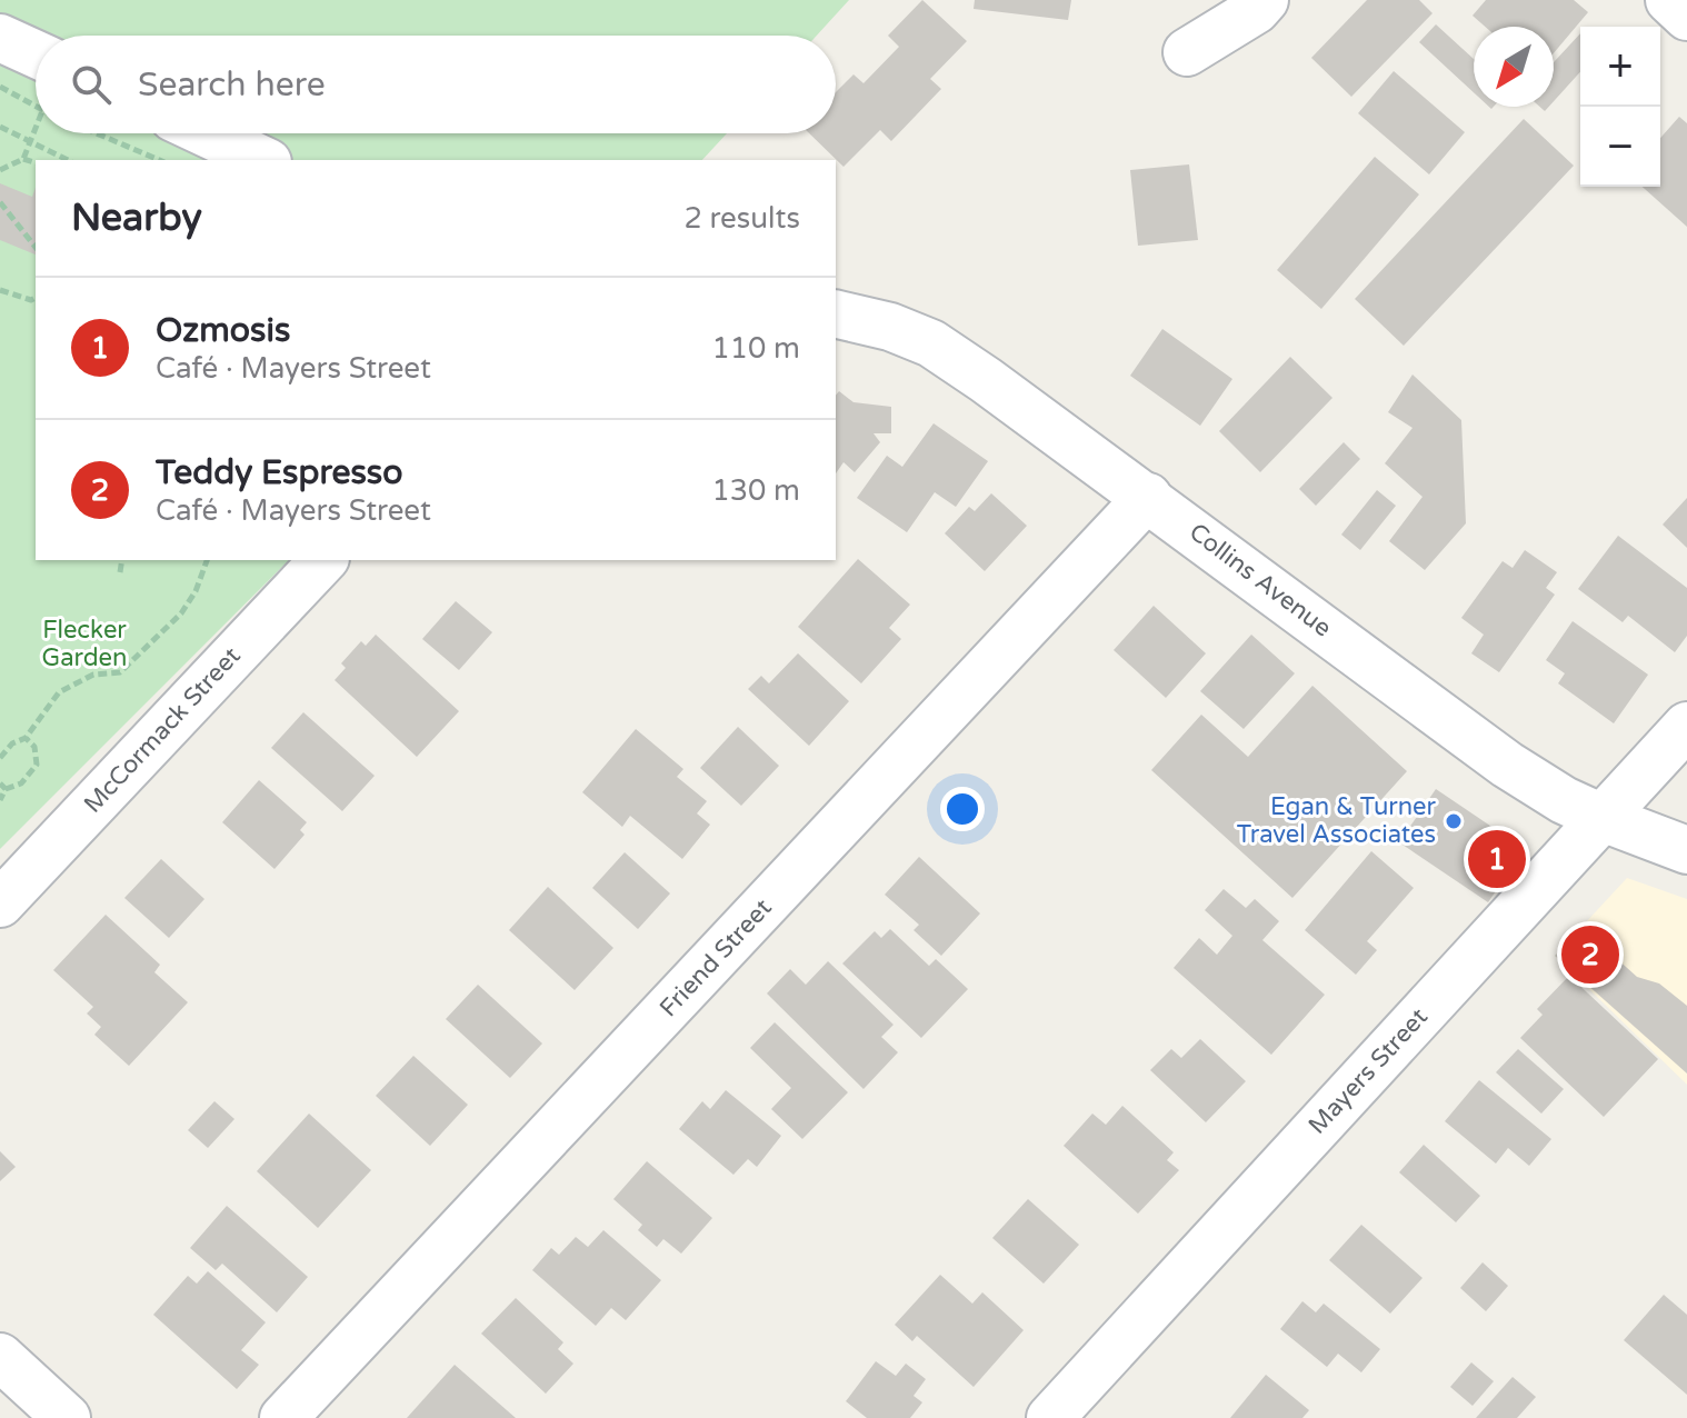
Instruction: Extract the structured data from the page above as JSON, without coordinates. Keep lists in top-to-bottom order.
{
  "streets": {
    "street": [
      "Collins Avenue",
      "McCormack Street",
      "Friend Street",
      "Mayers Street"
    ]
  },
  "crossings": [
    ["Collins Avenue", "Friend Street"],
    ["Collins Avenue", "Mayers Street"]
  ],
  "parks": ["Flecker Garden"],
  "places": ["Egan & Turner Travel Associates"],
  "north": "bottom left",
  "page": {
    "map_buttons": ["+", "−"],
    "search": "Search here",
    "heading": ["Nearby", "2 results"],
    "list": [
      {
        "mark": "1",
        "name": "Ozmosis",
        "note": "Café · Mayers Street",
        "value": "110 m"
      },
      {
        "mark": "2",
        "name": "Teddy Espresso",
        "note": "Café · Mayers Street",
        "value": "130 m"
      }
    ],
    "pins": ["1", "2"]
  }
}
